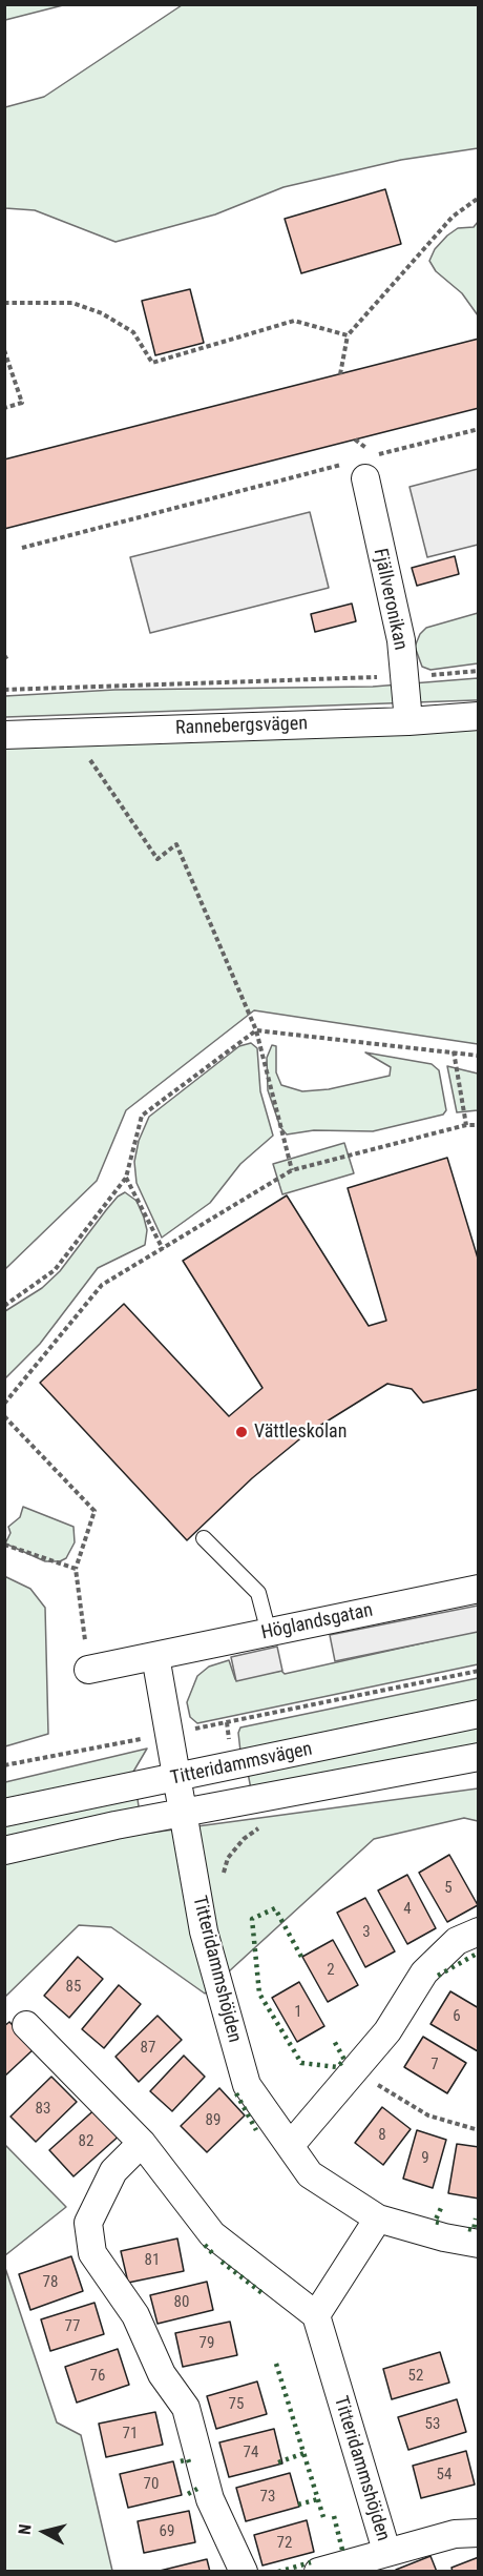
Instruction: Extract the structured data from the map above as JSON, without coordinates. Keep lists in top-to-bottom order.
{
  "streets": {
    "street": [
      "Fjällveronikan",
      "Rannebergsvägen",
      "Höglandsgatan",
      "Titteridammsvägen",
      "Titteridammshöjden"
    ]
  },
  "crossings": [
    ["Fjällveronikan", "Rannebergsvägen"],
    ["Titteridammsvägen", "Titteridammshöjden"]
  ],
  "places": ["Vättleskolan"],
  "house_numbers": [
    "5",
    "4",
    "3",
    "2",
    "85",
    "1",
    "6",
    "87",
    "7",
    "83",
    "89",
    "8",
    "82",
    "9",
    "81",
    "78",
    "80",
    "77",
    "79",
    "76",
    "52",
    "75",
    "53",
    "71",
    "74",
    "54",
    "70",
    "73",
    "69",
    "72"
  ],
  "north": "left"
}
